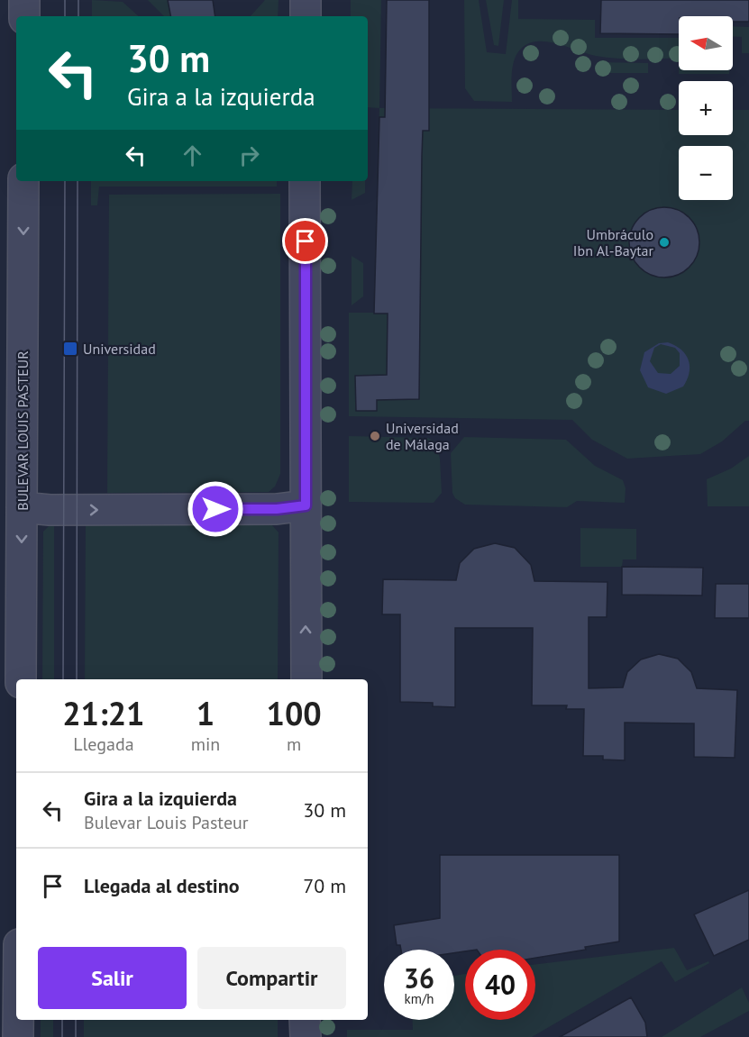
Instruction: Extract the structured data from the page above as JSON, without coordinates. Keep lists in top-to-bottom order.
{
  "streets": {
    "street": ["BULEVAR LOUIS PASTEUR"]
  },
  "one_way": ["BULEVAR LOUIS PASTEUR"],
  "places": {
    "other": ["Umbráculo Ibn Al-Baytar", "Universidad de Málaga"],
    "transit": ["Universidad"]
  },
  "north": "left",
  "page": {
    "map_buttons": ["+", "−"],
    "turn": ["30 m", "Gira a la izquierda"],
    "eta": [
      "21:21",
      "Llegada",
      "1",
      "min",
      "100",
      "m"
    ],
    "list": [
      {
        "name": "Gira a la izquierda",
        "note": "Bulevar Louis Pasteur",
        "value": "30 m"
      },
      {
        "name": "Llegada al destino",
        "value": "70 m"
      }
    ],
    "buttons": ["Salir", "Compartir"],
    "speed": "36 km/h",
    "limit": "40"
  }
}
